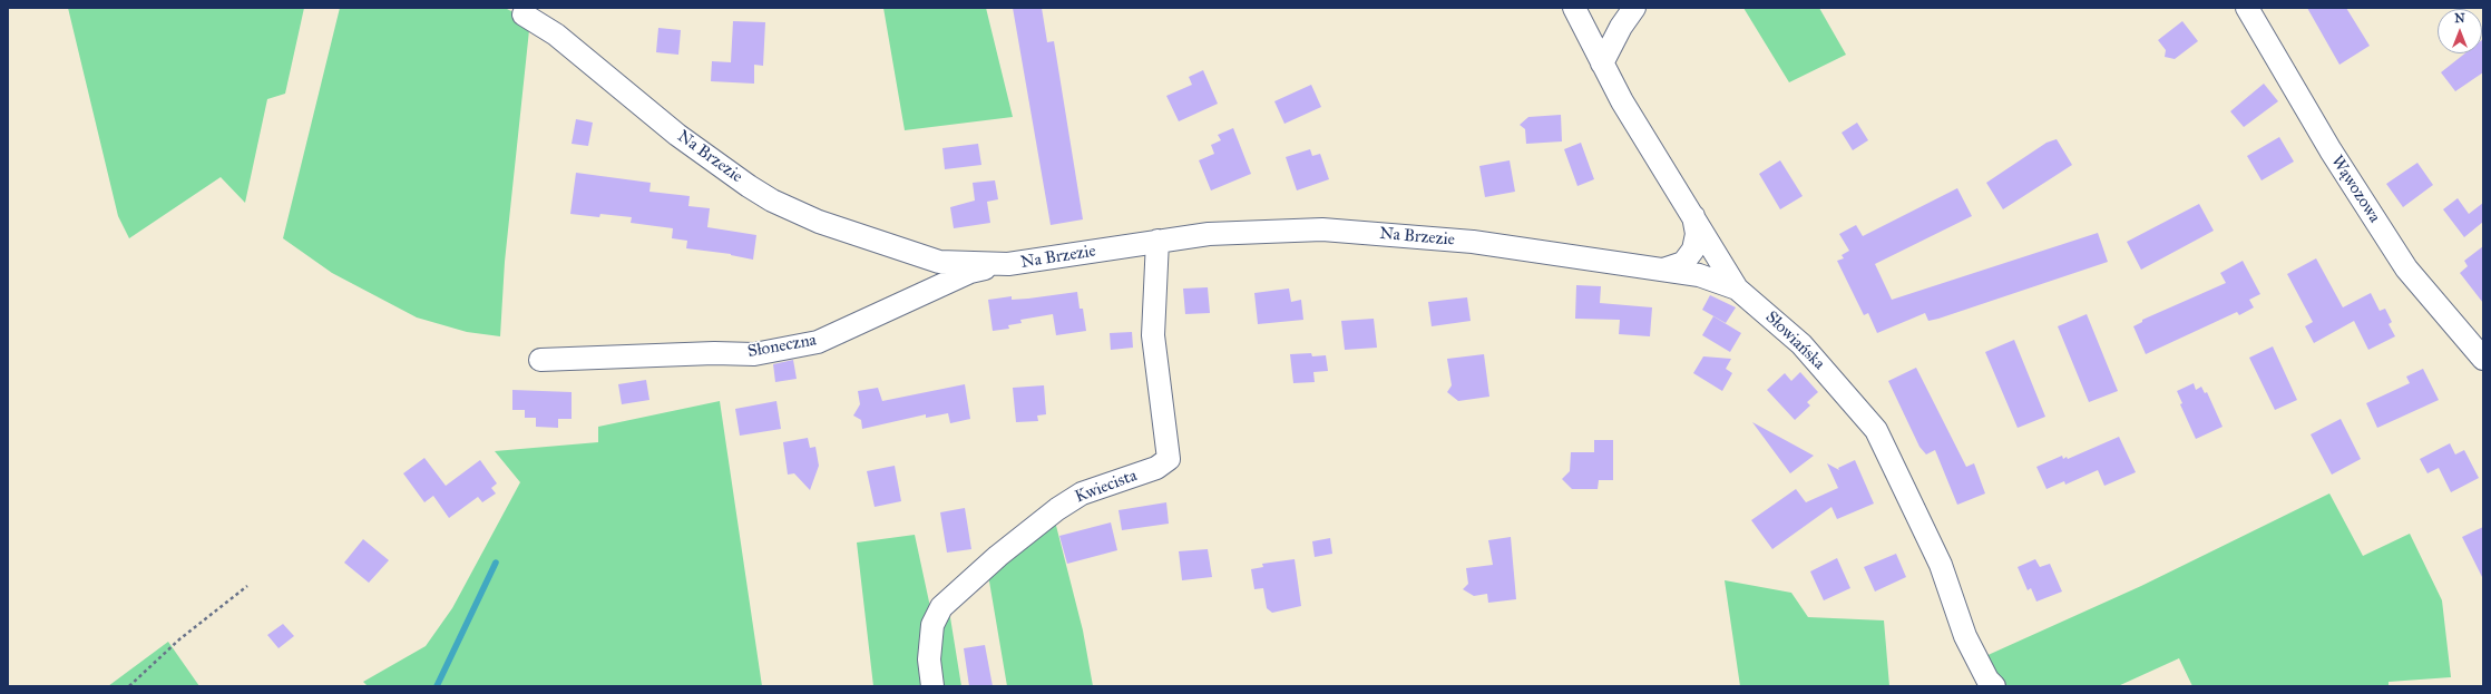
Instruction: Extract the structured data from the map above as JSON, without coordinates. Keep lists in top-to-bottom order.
{
  "streets": {
    "street": [
      "Na Brzezie",
      "Wąwozowa",
      "Słowiańska",
      "Słoneczna",
      "Kwiecista"
    ]
  },
  "crossings": [
    ["Na Brzezie", "Słowiańska"],
    ["Na Brzezie", "Słoneczna"],
    ["Na Brzezie", "Kwiecista"]
  ],
  "north": "top"
}
